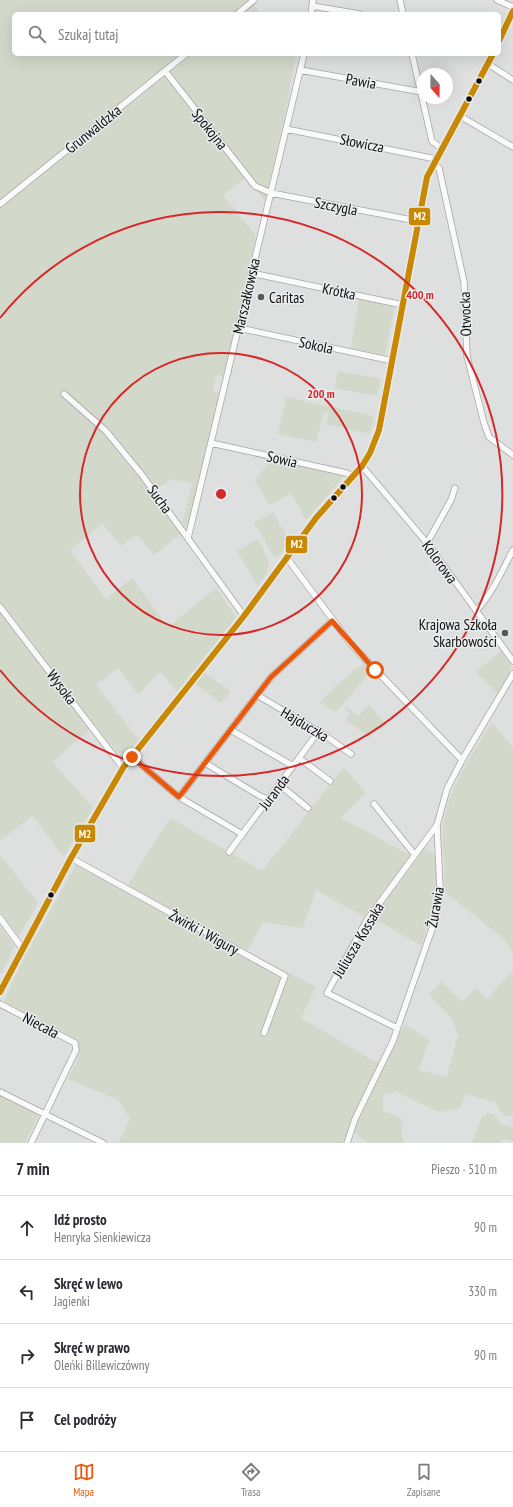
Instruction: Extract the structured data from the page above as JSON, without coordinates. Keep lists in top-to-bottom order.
{
  "streets": {
    "street": [
      "Pawia",
      "Grunwaldzka",
      "Spokojna",
      "Słowicza",
      "Szczygla",
      "Krótka",
      "Marszałkowska",
      "Otwocka",
      "Sokola",
      "Sowia",
      "Sucha",
      "Kolorowa",
      "Wysoka",
      "Hajduczka",
      "Juranda",
      "Żurawia",
      "Żwirki i Wigury",
      "Juliusza Kossaka",
      "Niecała"
    ]
  },
  "crossings": [
    ["Pawia", "Marszałkowska"],
    ["Grunwaldzka", "Spokojna"],
    ["Spokojna", "Szczygla"],
    ["Słowicza", "Marszałkowska"],
    ["Słowicza", "Otwocka"],
    ["Szczygla", "Marszałkowska"],
    ["Krótka", "Marszałkowska"],
    ["Marszałkowska", "Sokola"],
    ["Marszałkowska", "Sowia"],
    ["Marszałkowska", "Sucha"],
    ["Hajduczka", "Juranda"],
    ["Żurawia", "Juliusza Kossaka"]
  ],
  "places": ["Caritas", "Krajowa Szkoła Skarbowości"],
  "lines": ["transit line M2"],
  "north": "bottom",
  "page": {
    "search": "Szukaj tutaj",
    "heading": ["7 min", "Pieszo · 510 m"],
    "list": [
      ["Idź prosto", "Henryka Sienkiewicza", "90 m"],
      ["Skręć w lewo", "Jagienki", "330 m"],
      ["Skręć w prawo", "Oleńki Billewiczówny", "90 m"],
      "Cel podróży"
    ],
    "nav": ["Mapa", "Trasa", "Zapisane"]
  },
  "rings": ["400 m", "200 m"]
}
